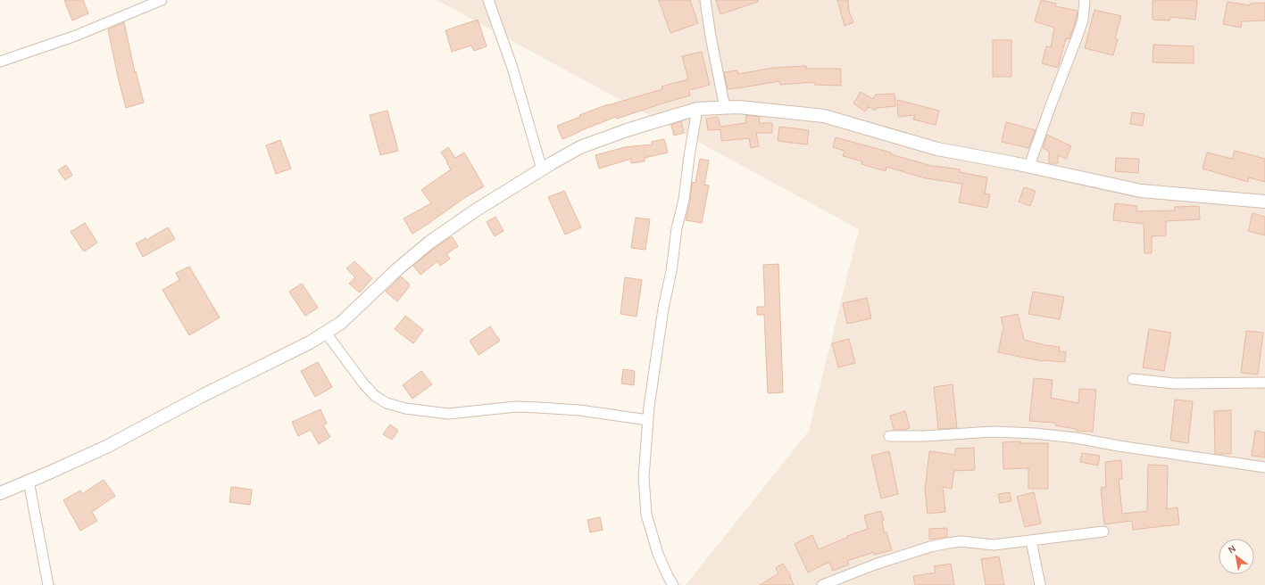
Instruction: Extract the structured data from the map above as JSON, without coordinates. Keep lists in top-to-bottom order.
{
  "north": "top left"
}
